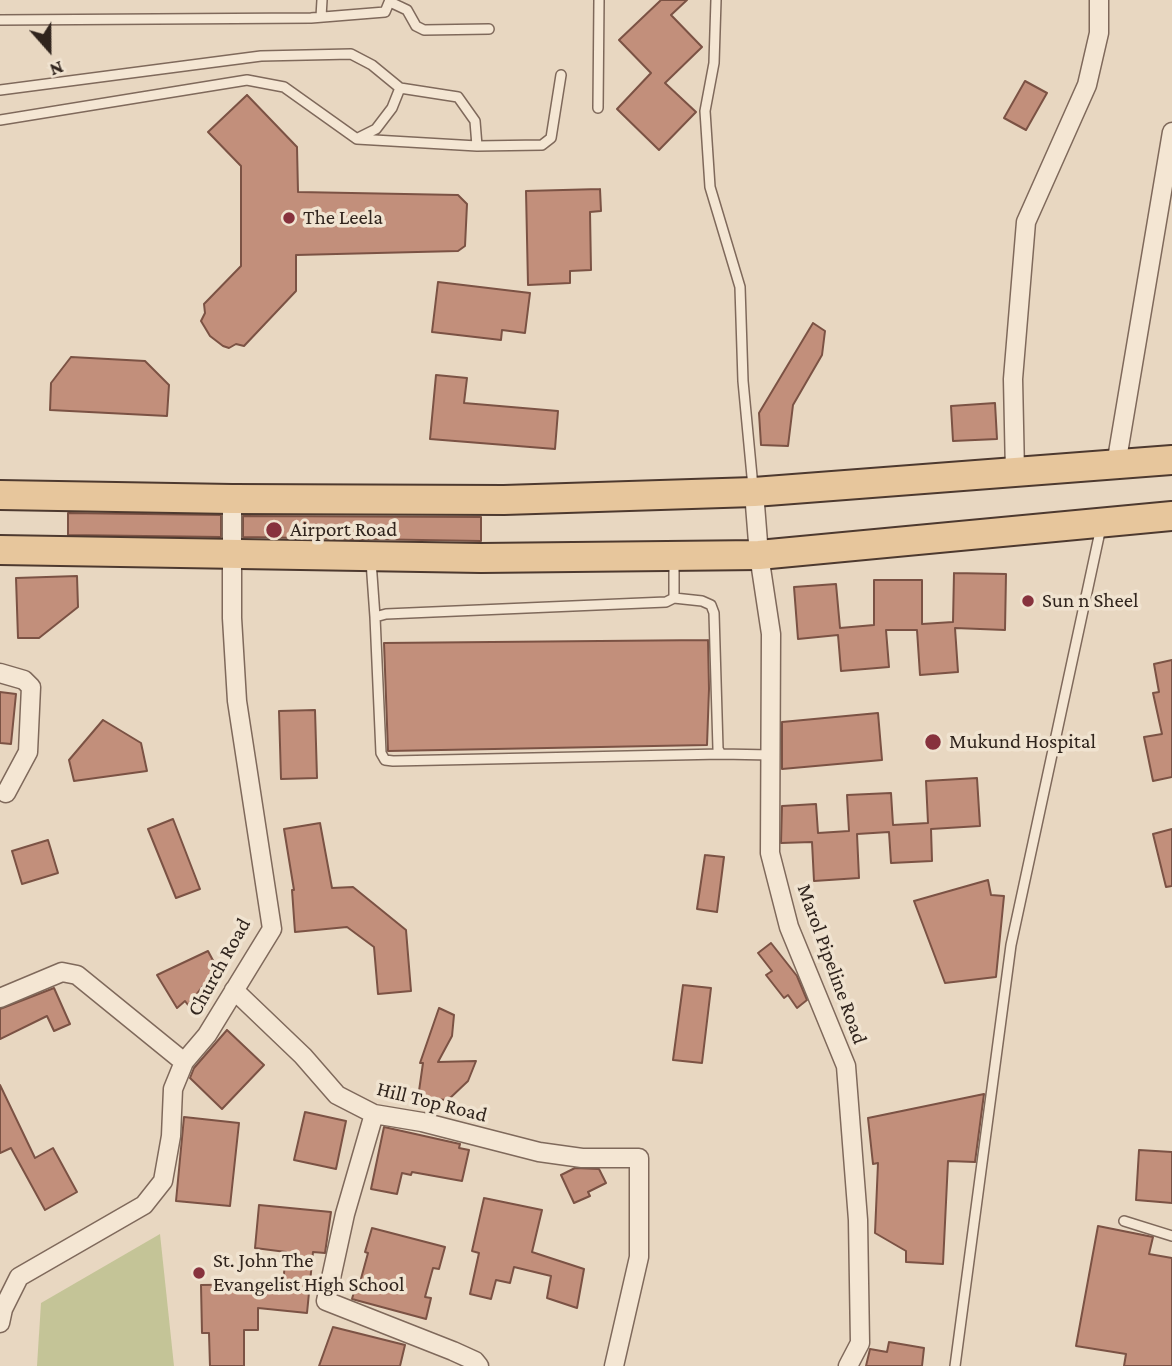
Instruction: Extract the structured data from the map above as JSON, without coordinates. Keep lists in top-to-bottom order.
{
  "streets": {
    "street": ["Marol Pipeline Road", "Church Road", "Hill Top Road"]
  },
  "crossings": [
    ["Church Road", "Hill Top Road"]
  ],
  "places": [
    "The Leela",
    "Airport Road",
    "Sun n Sheel",
    "Mukund Hospital",
    "St. John The Evangelist High School"
  ],
  "north": "bottom"
}
